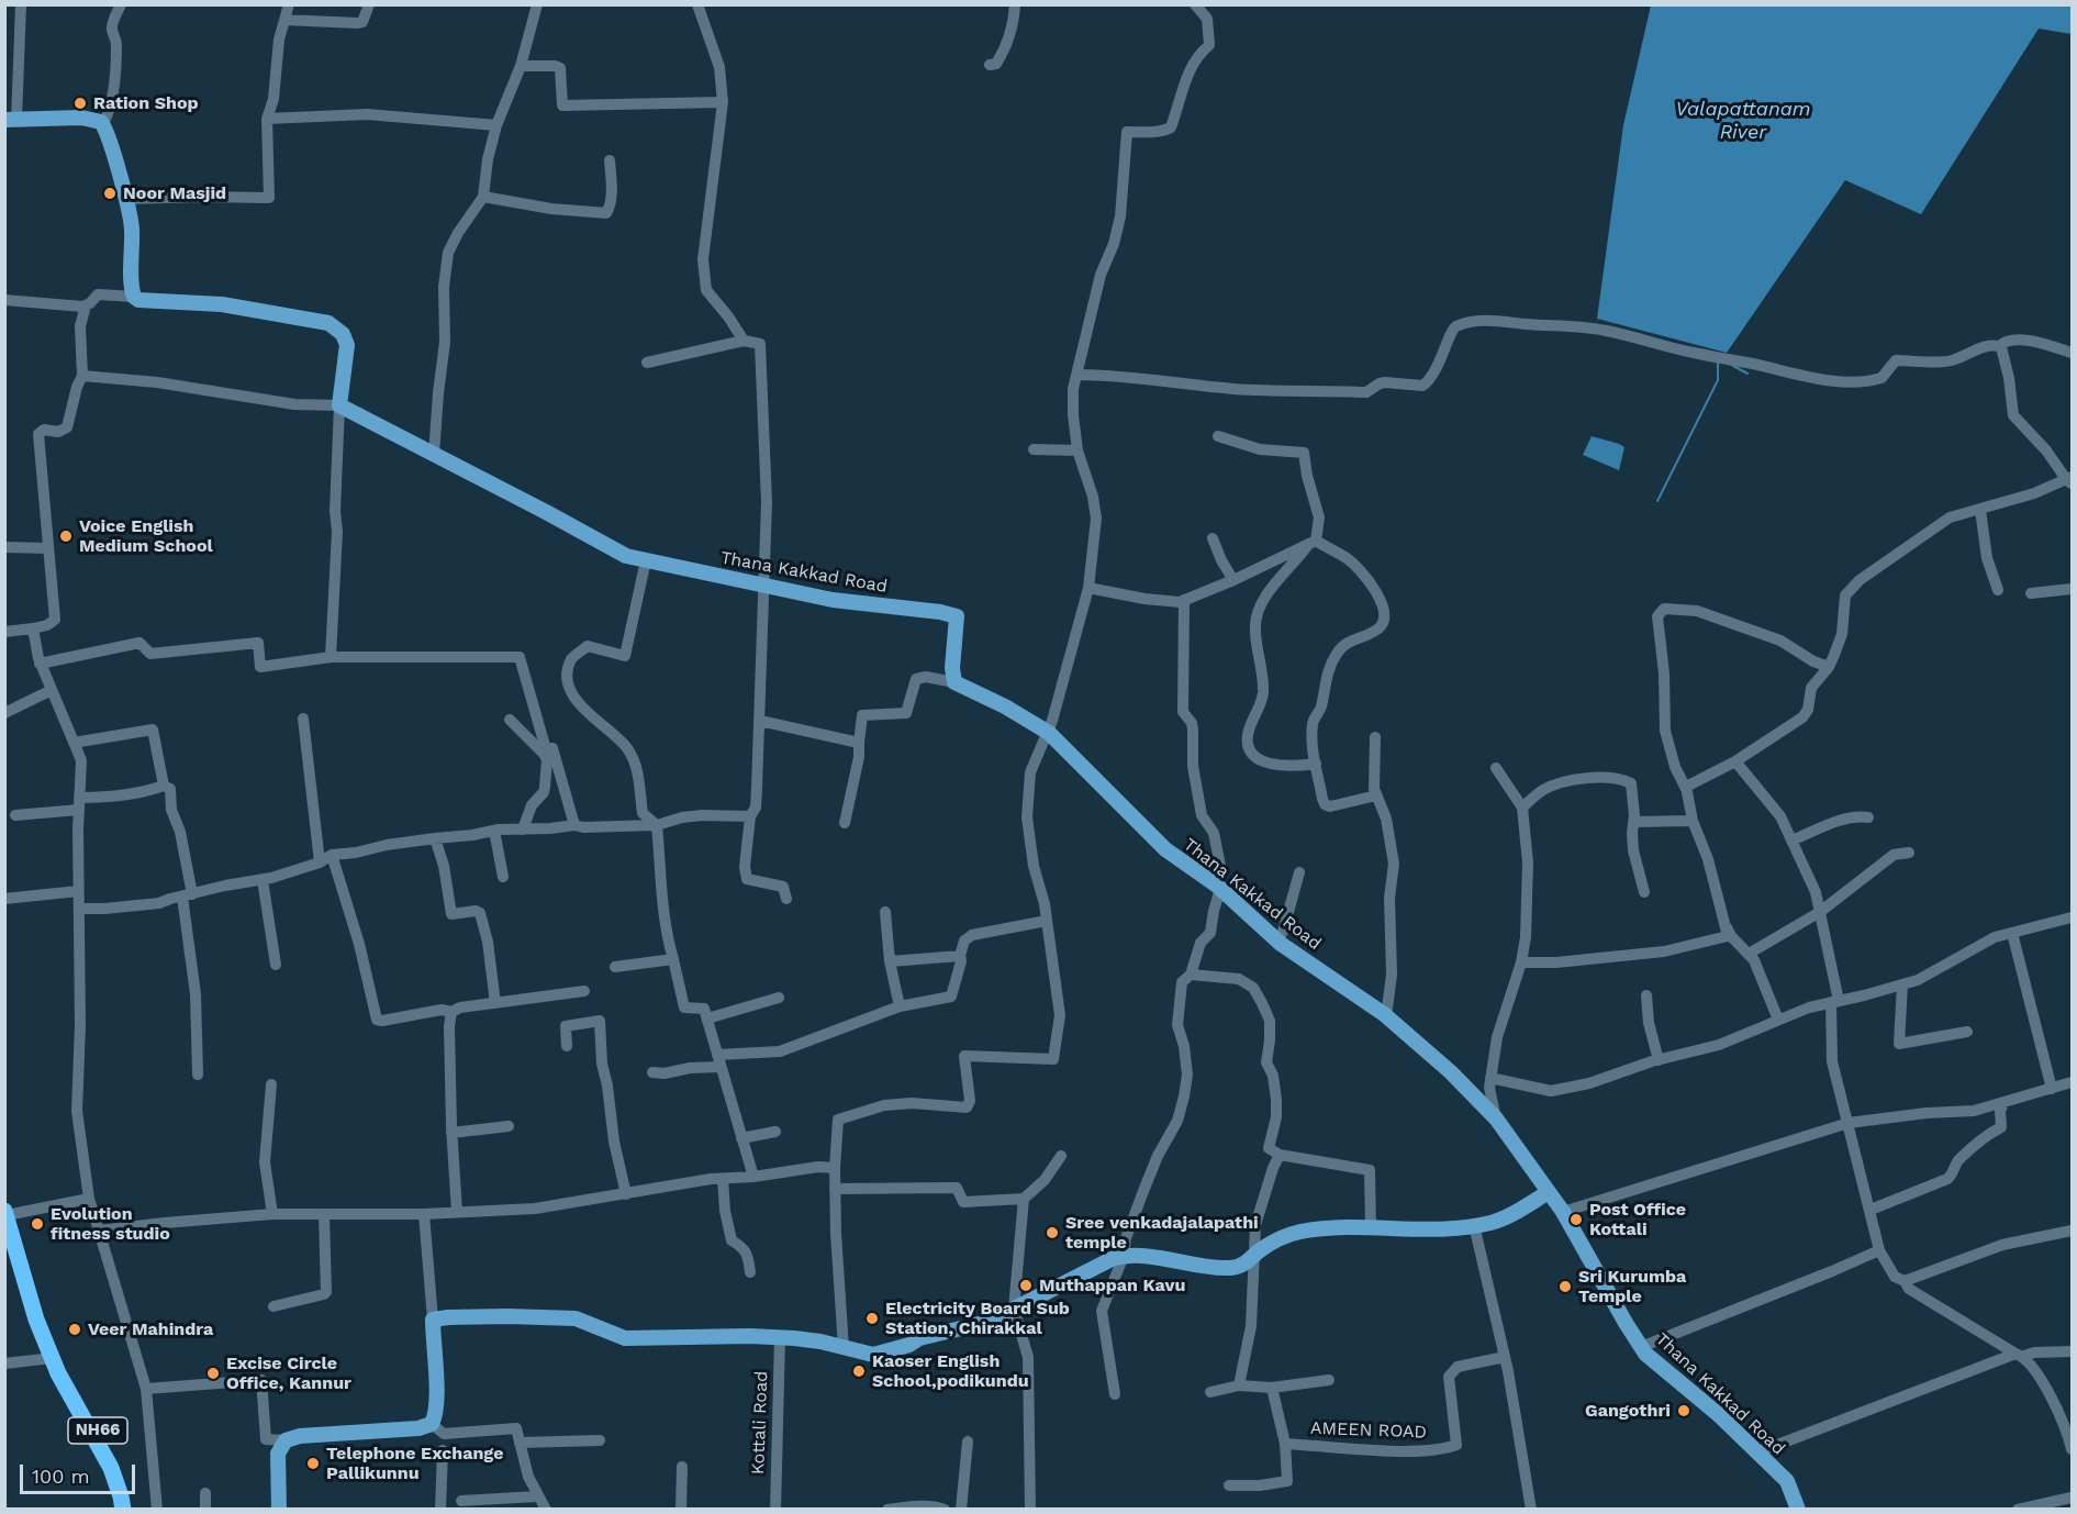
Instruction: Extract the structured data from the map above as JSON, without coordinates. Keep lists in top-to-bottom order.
{
  "streets": {
    "highway": ["NH66"],
    "main road": ["Thana Kakkad Road"],
    "street": ["Kottali Road", "AMEEN ROAD"]
  },
  "water": ["Valapattanam River"],
  "places": [
    "Ration Shop",
    "Noor Masjid",
    "Voice English Medium School",
    "Post Office Kottali",
    "Evolution fitness studio",
    "Sree venkadajalapathi temple",
    "Muthappan Kavu",
    "Sri Kurumba Temple",
    "Electricity Board Sub Station, Chirakkal",
    "Veer Mahindra",
    "Kaoser English School,podikundu",
    "Excise Circle Office, Kannur",
    "Gangothri",
    "Telephone Exchange Pallikunnu"
  ],
  "scale_bar": "100 m"
}
